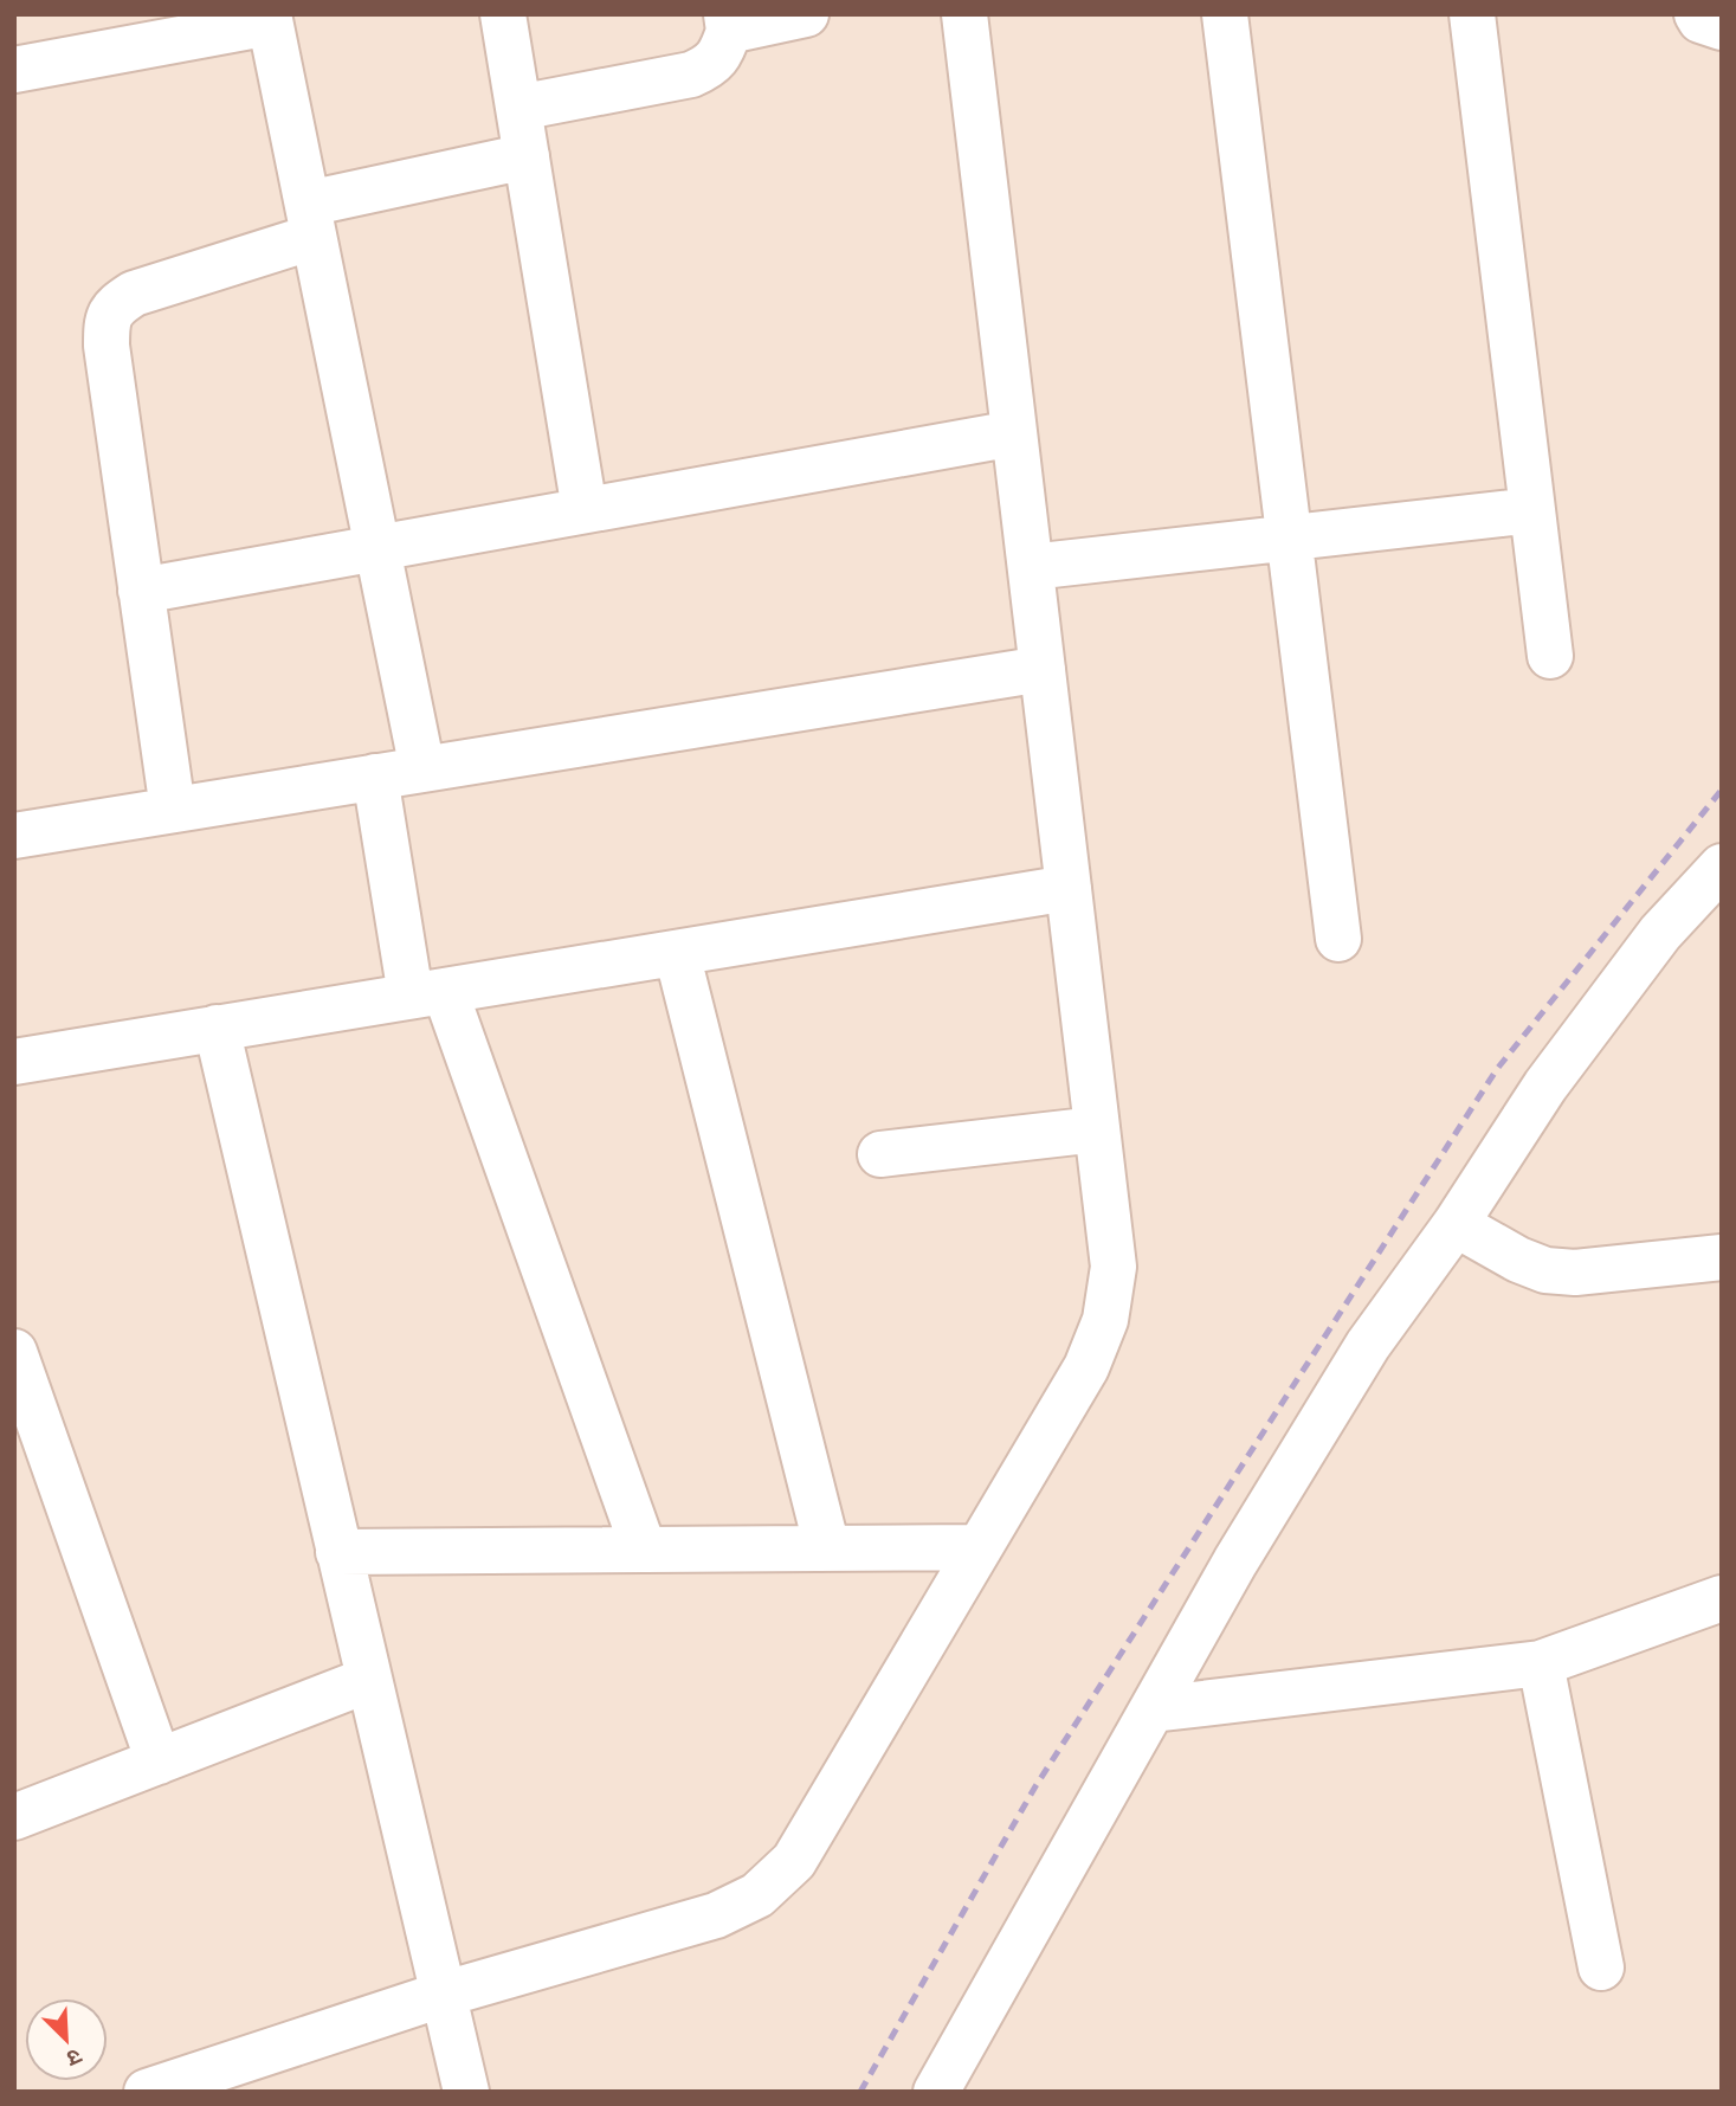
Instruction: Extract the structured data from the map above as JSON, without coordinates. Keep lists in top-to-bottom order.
{
  "north": "bottom right"
}
